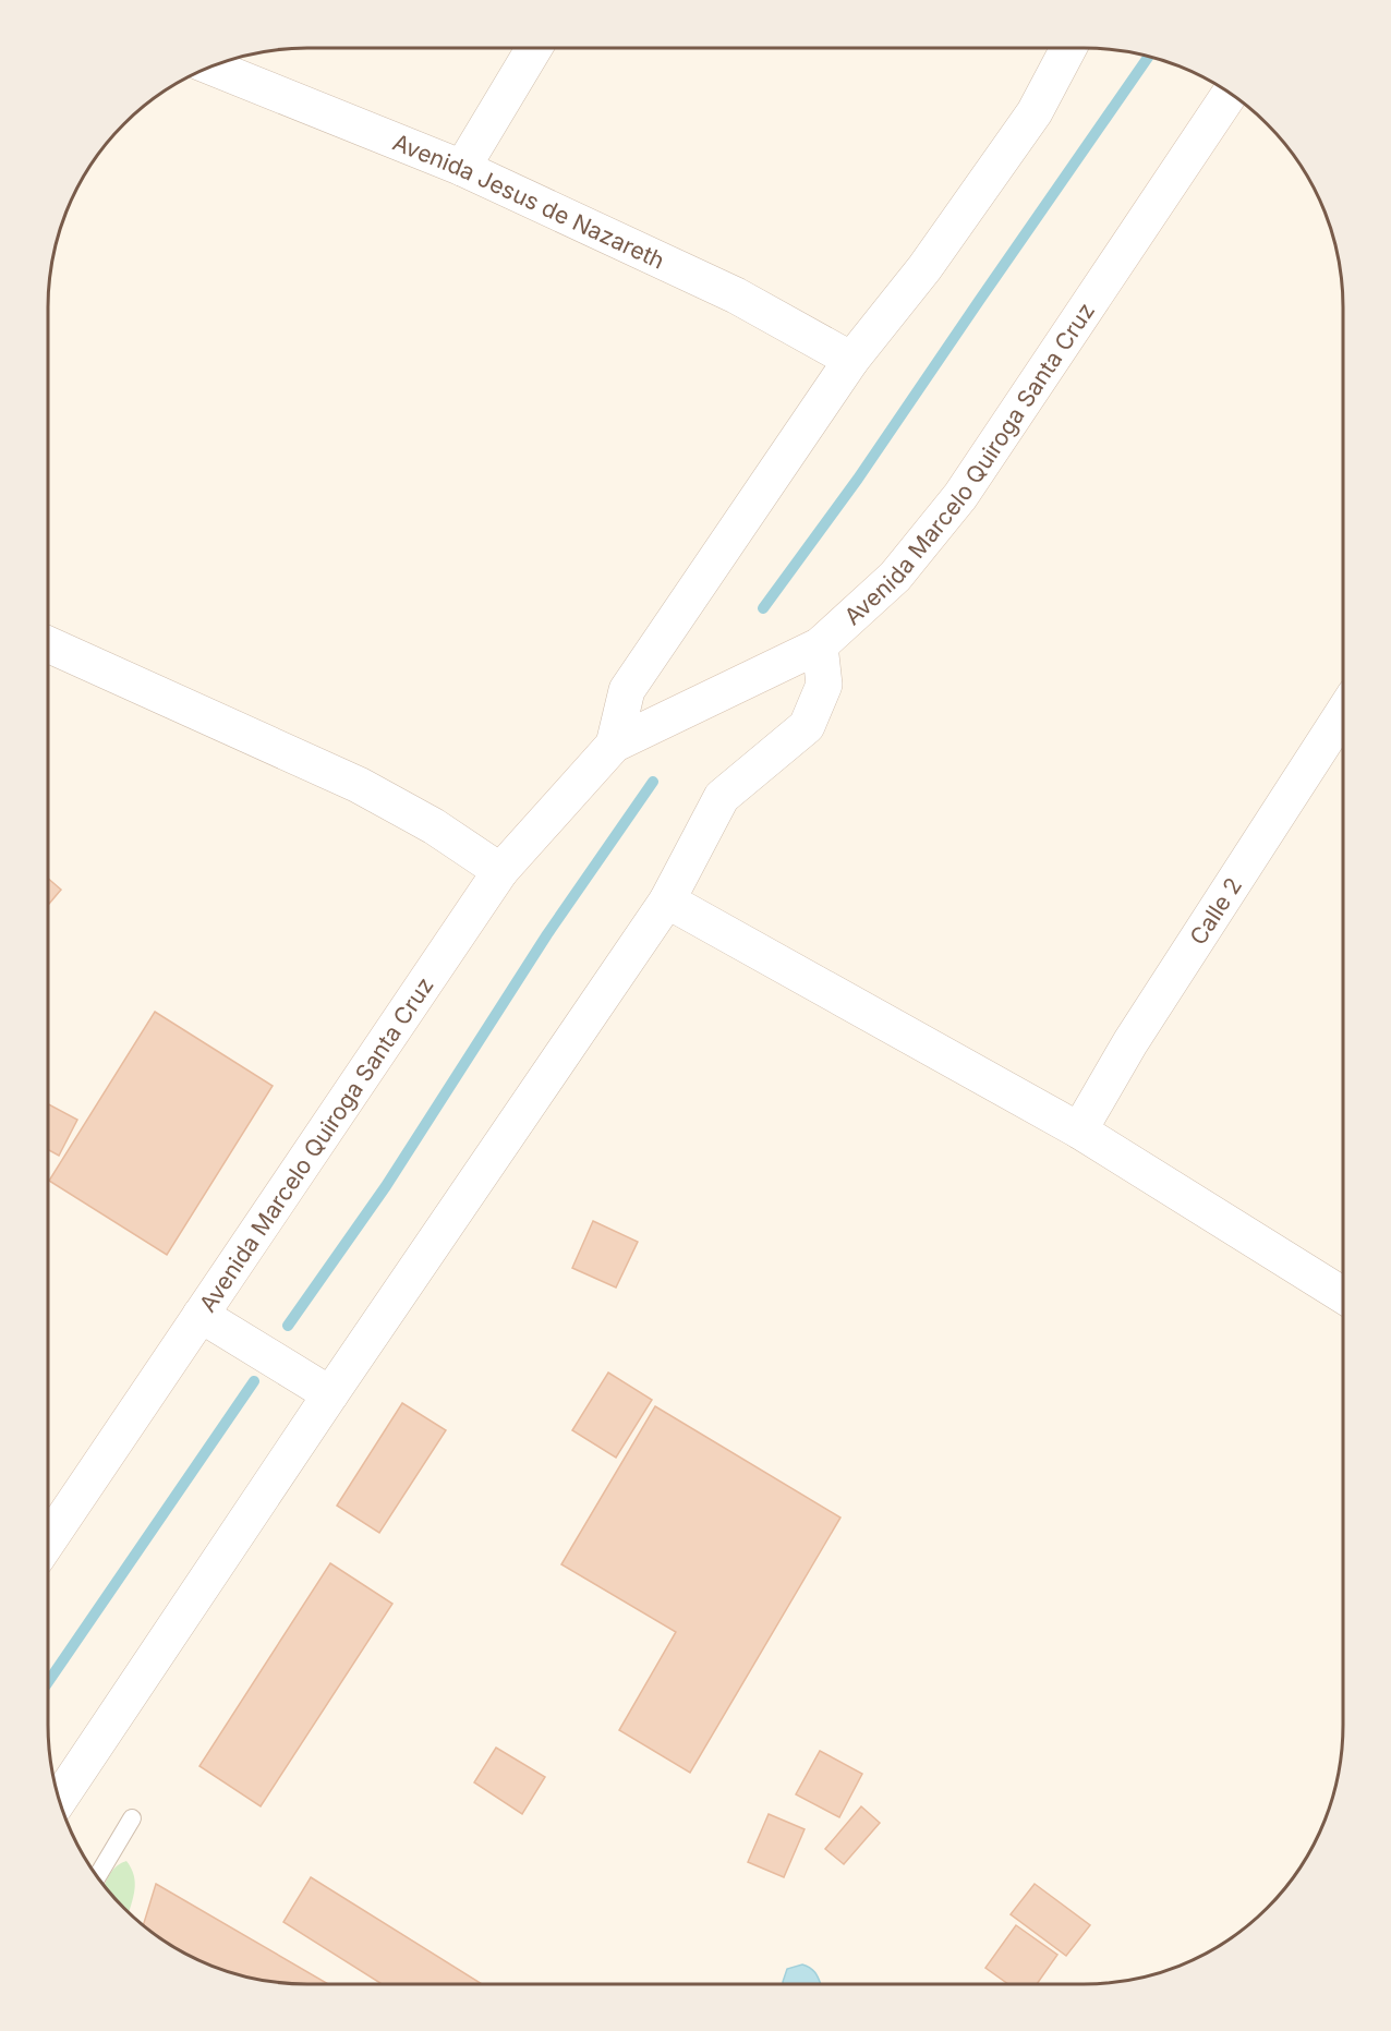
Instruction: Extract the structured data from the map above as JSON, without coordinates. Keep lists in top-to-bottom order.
{
  "streets": {
    "street": ["Avenida Jesus de Nazareth", "Avenida Marcelo Quiroga Santa Cruz", "Calle 2"]
  },
  "crossings": [
    ["Avenida Jesus de Nazareth", "Avenida Marcelo Quiroga Santa Cruz"]
  ]
}
